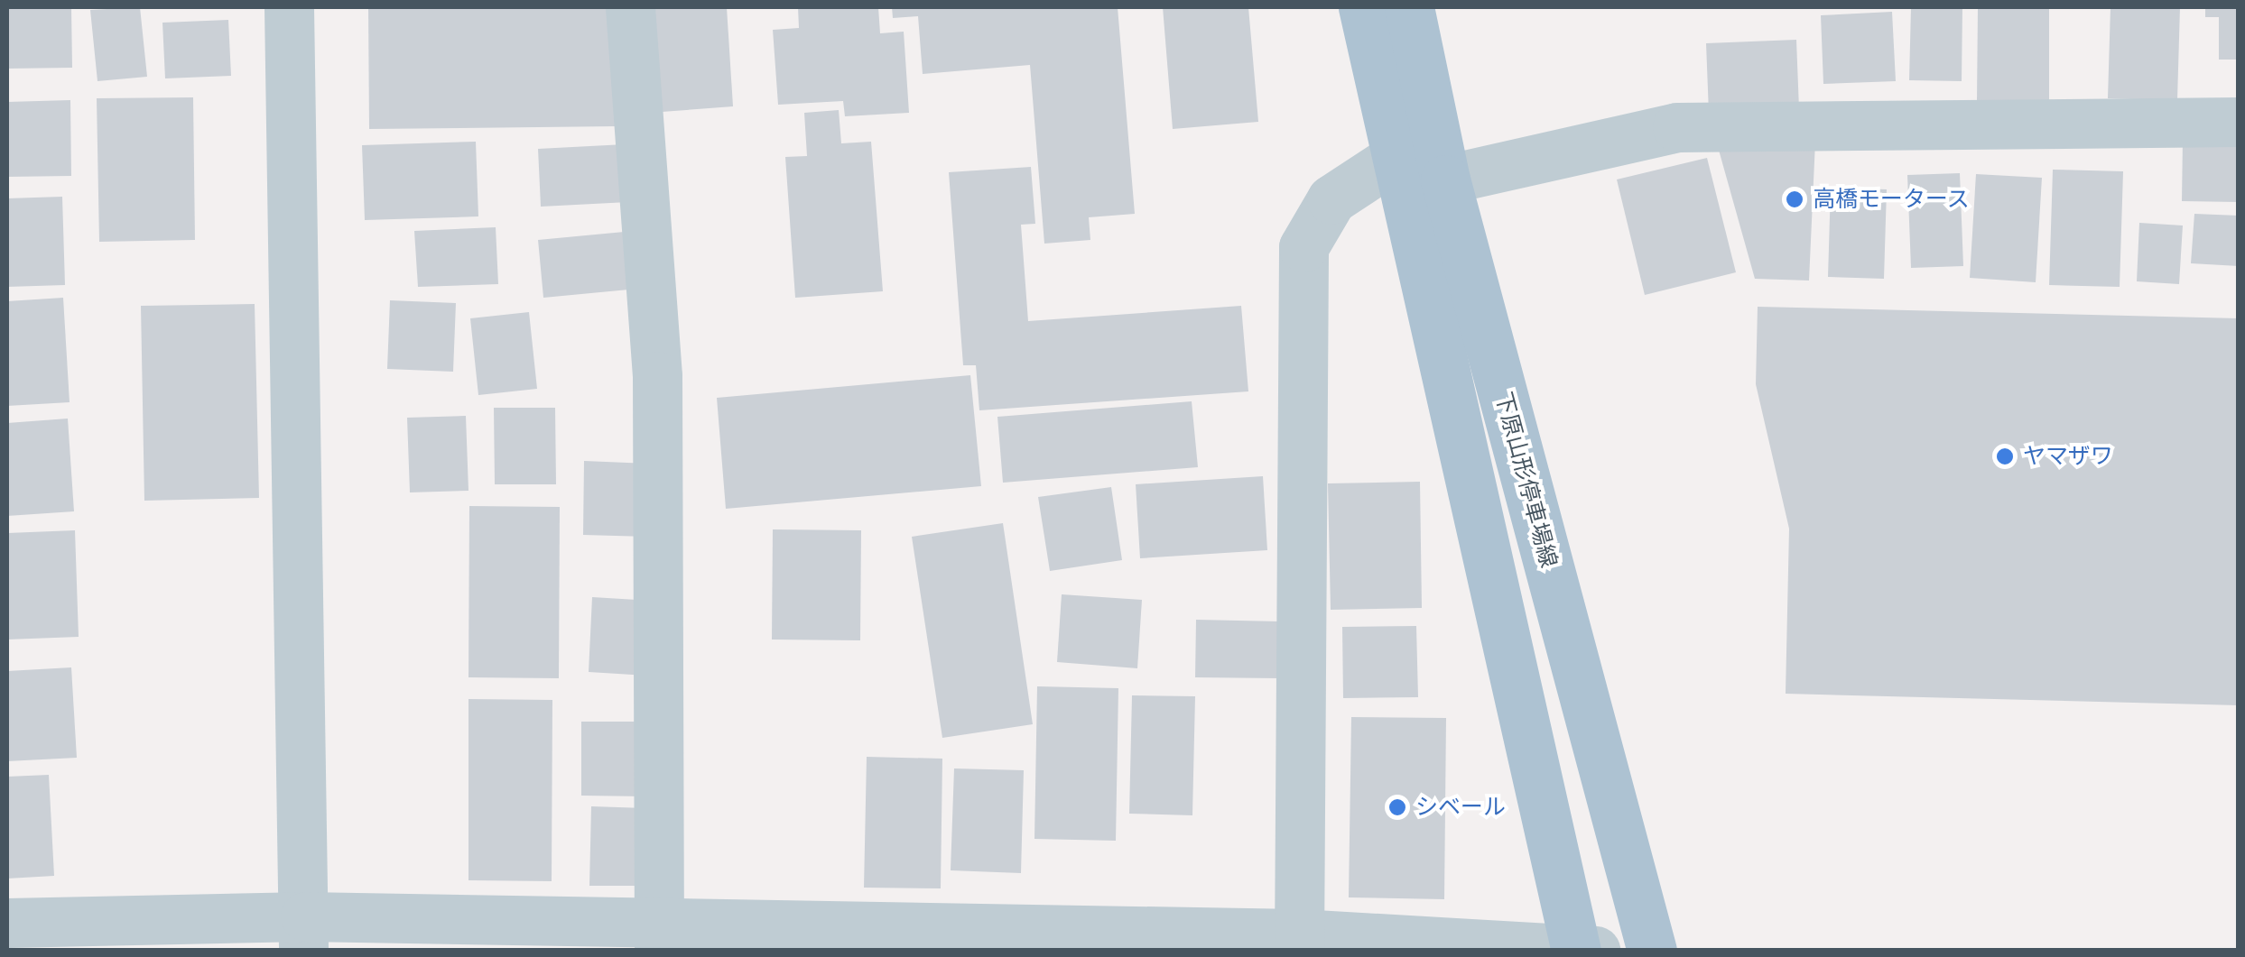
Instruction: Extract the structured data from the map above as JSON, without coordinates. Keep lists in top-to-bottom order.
{
  "streets": {
    "main road": ["下原山形停車場線"]
  },
  "places": ["高橋モータース", "ヤマザワ", "シベール"]
}
